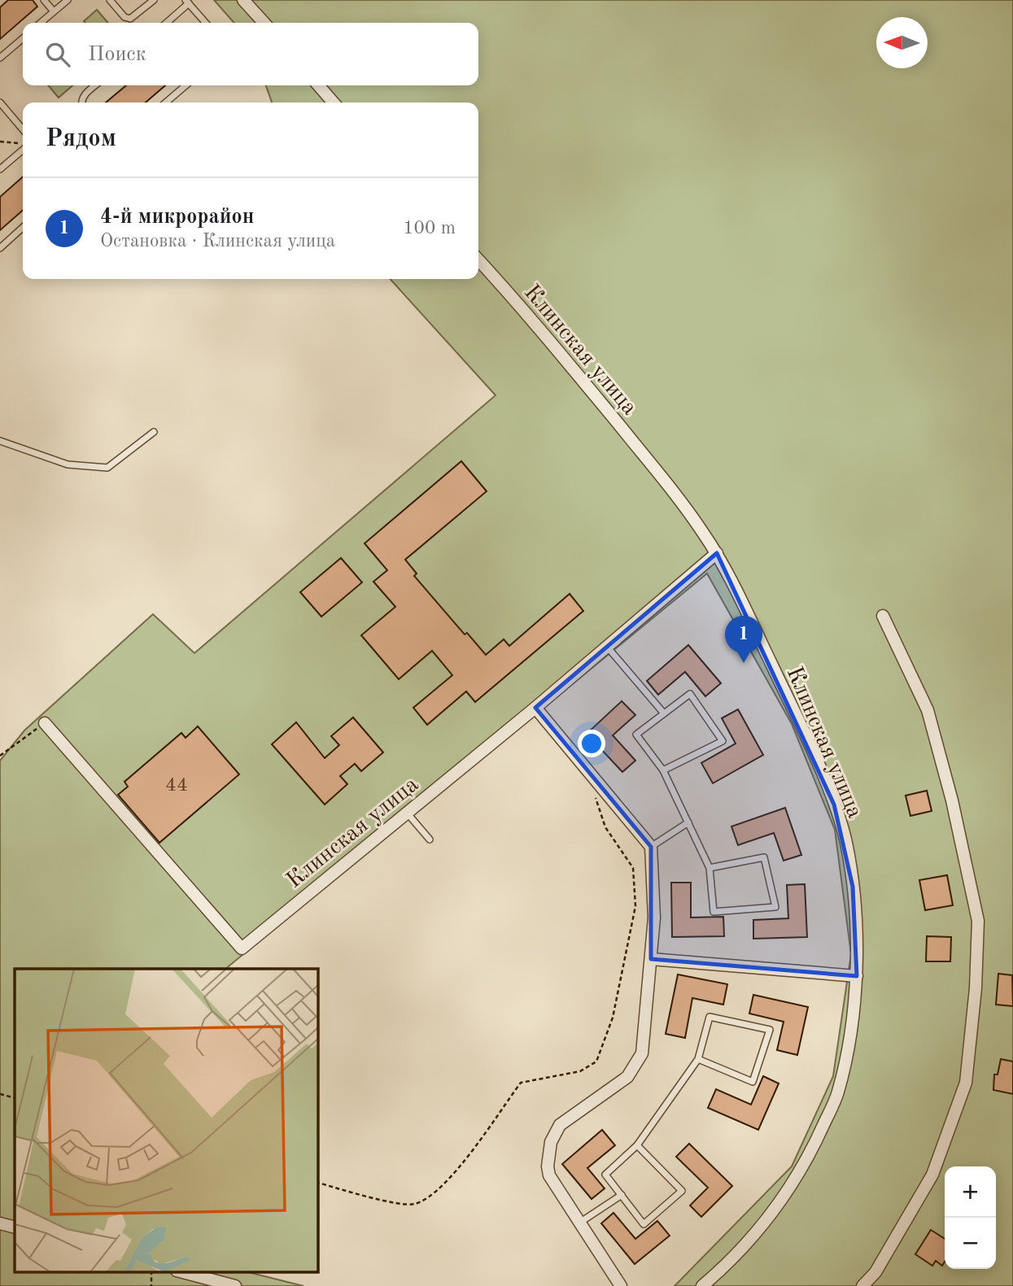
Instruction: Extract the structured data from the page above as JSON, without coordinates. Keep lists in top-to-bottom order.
{
  "streets": {
    "street": ["Клинская улица"]
  },
  "house_numbers": ["44"],
  "north": "left",
  "page": {
    "search": "Поиск",
    "heading": "Рядом",
    "list": [
      {
        "mark": "1",
        "name": "4-й микрорайон",
        "note": "Остановка · Клинская улица",
        "value": "100 m"
      }
    ],
    "pins": "1",
    "map_buttons": ["+", "−"]
  }
}
